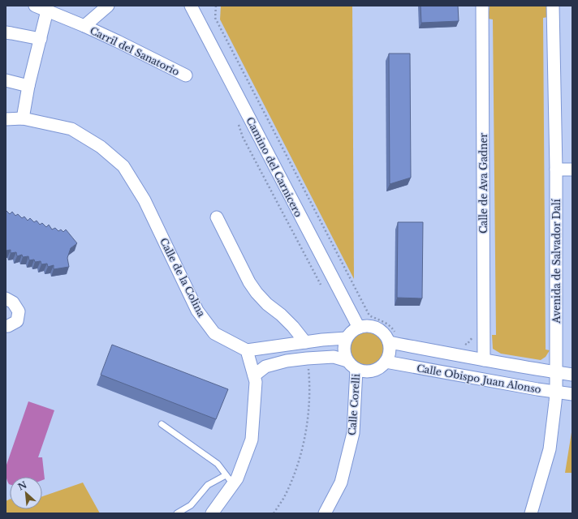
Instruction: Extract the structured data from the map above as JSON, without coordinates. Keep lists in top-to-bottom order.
{
  "streets": {
    "street": [
      "Carril del Sanatorio",
      "Camino del Carnicero",
      "Calle de Ava Gadner",
      "Avenida de Salvador Dalí",
      "Calle de la Colina",
      "Calle Obispo Juan Alonso",
      "Calle Corelli"
    ]
  },
  "crossings": [
    ["Camino del Carnicero", "Calle Obispo Juan Alonso"],
    ["Camino del Carnicero", "Calle Corelli"],
    ["Calle de Ava Gadner", "Calle Obispo Juan Alonso"],
    ["Avenida de Salvador Dalí", "Calle Obispo Juan Alonso"],
    ["Calle Obispo Juan Alonso", "Calle Corelli"]
  ],
  "north": "top left"
}
